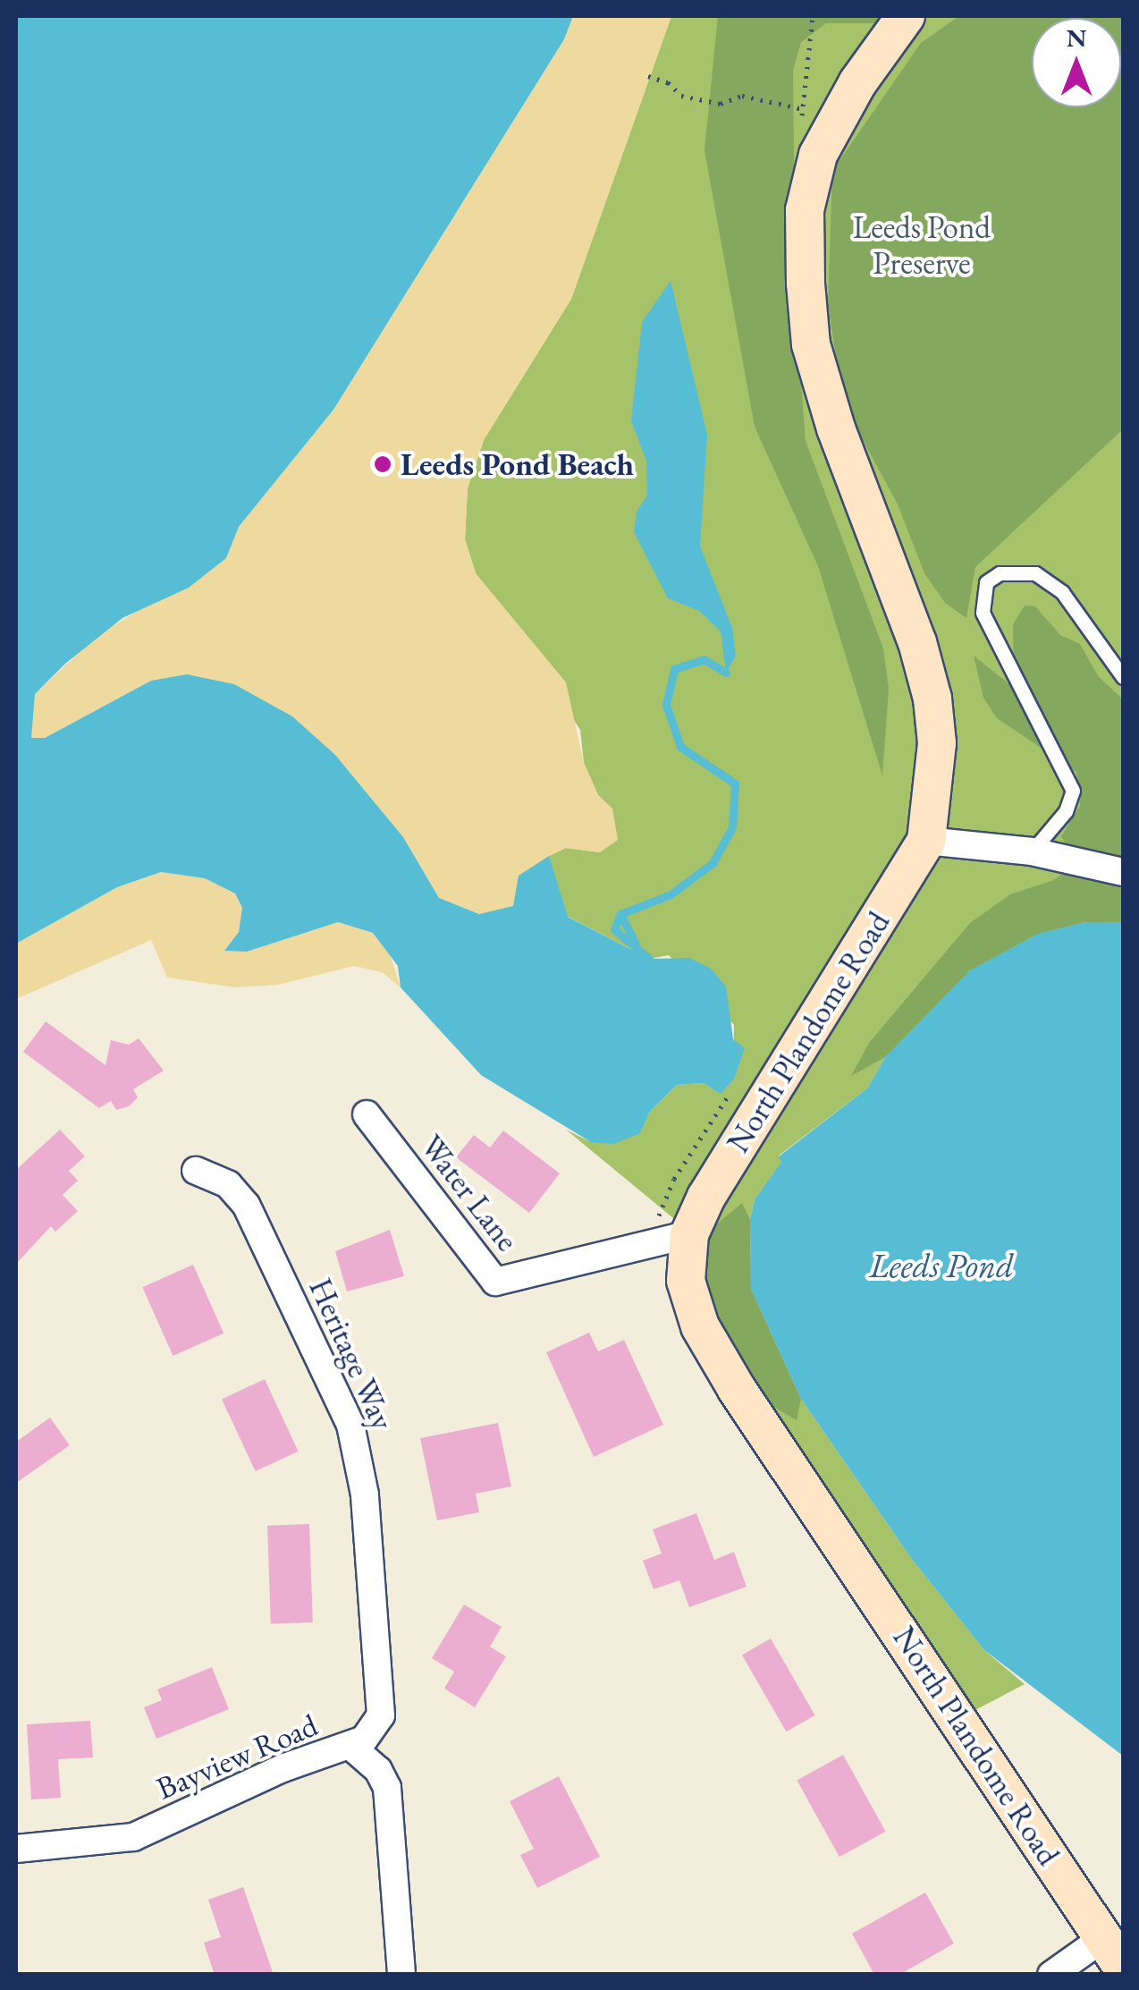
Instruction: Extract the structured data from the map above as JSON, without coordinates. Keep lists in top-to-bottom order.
{
  "streets": {
    "main road": ["North Plandome Road"],
    "street": ["Water Lane", "Heritage Way", "Bayview Road"]
  },
  "crossings": [
    ["North Plandome Road", "Water Lane"],
    ["Heritage Way", "Bayview Road"]
  ],
  "water": ["Leeds Pond"],
  "parks": ["Leeds Pond Preserve"],
  "places": ["Leeds Pond Beach"],
  "north": "top"
}
